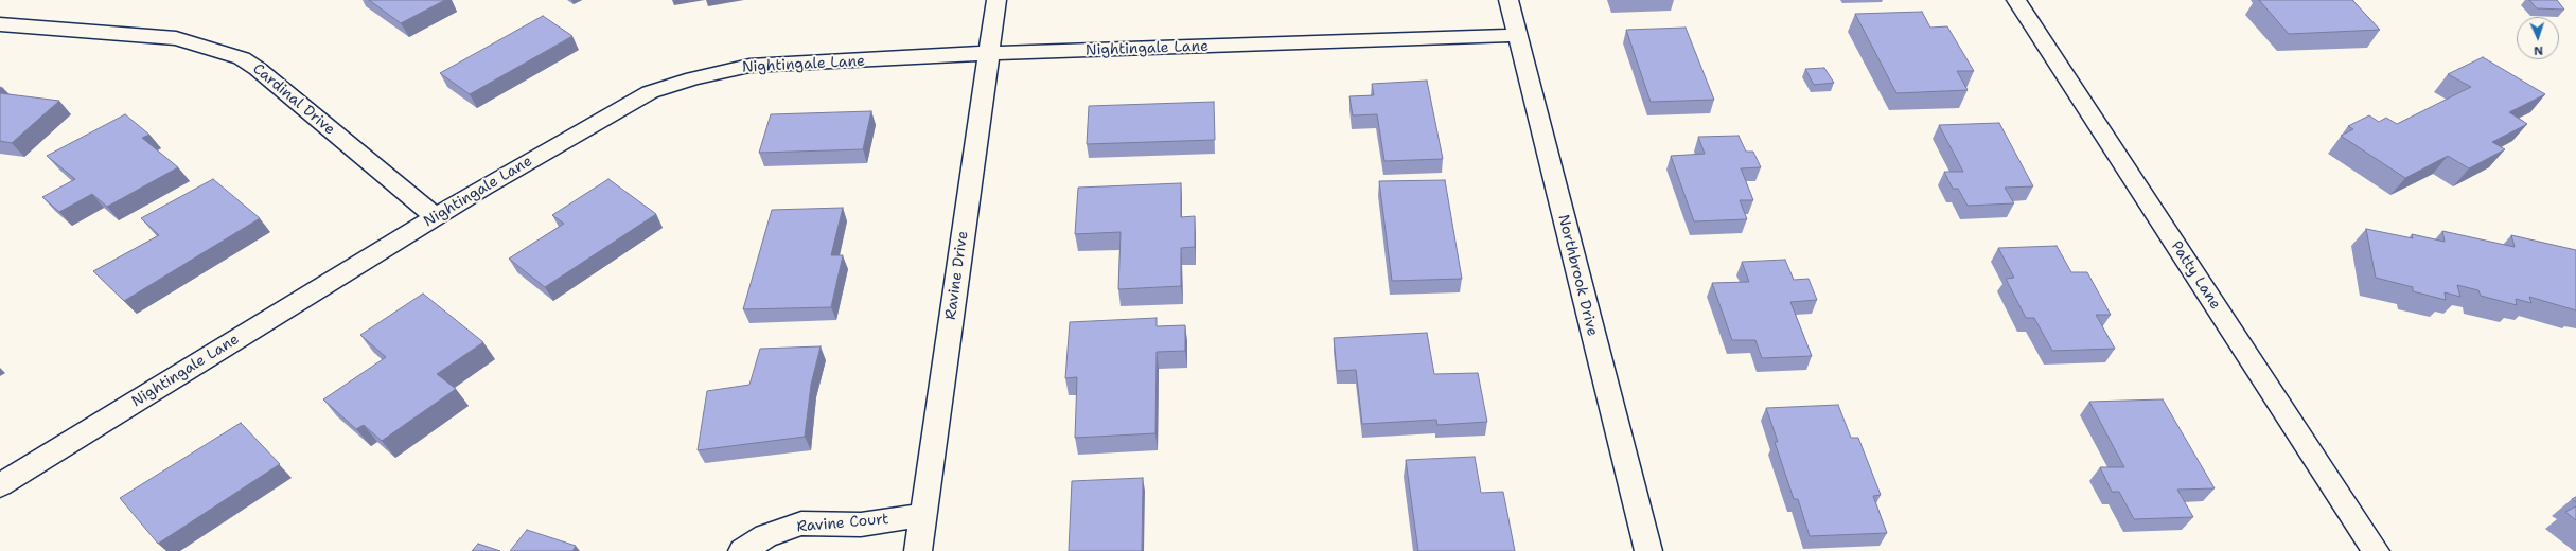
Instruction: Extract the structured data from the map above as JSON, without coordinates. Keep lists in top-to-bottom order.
{
  "streets": {
    "street": [
      "Nightingale Lane",
      "Cardinal Drive",
      "Ravine Drive",
      "Northbrook Drive",
      "Patty Lane",
      "Ravine Court"
    ]
  },
  "crossings": [
    ["Nightingale Lane", "Cardinal Drive"],
    ["Nightingale Lane", "Ravine Drive"],
    ["Nightingale Lane", "Northbrook Drive"],
    ["Ravine Drive", "Ravine Court"]
  ],
  "north": "bottom"
}
